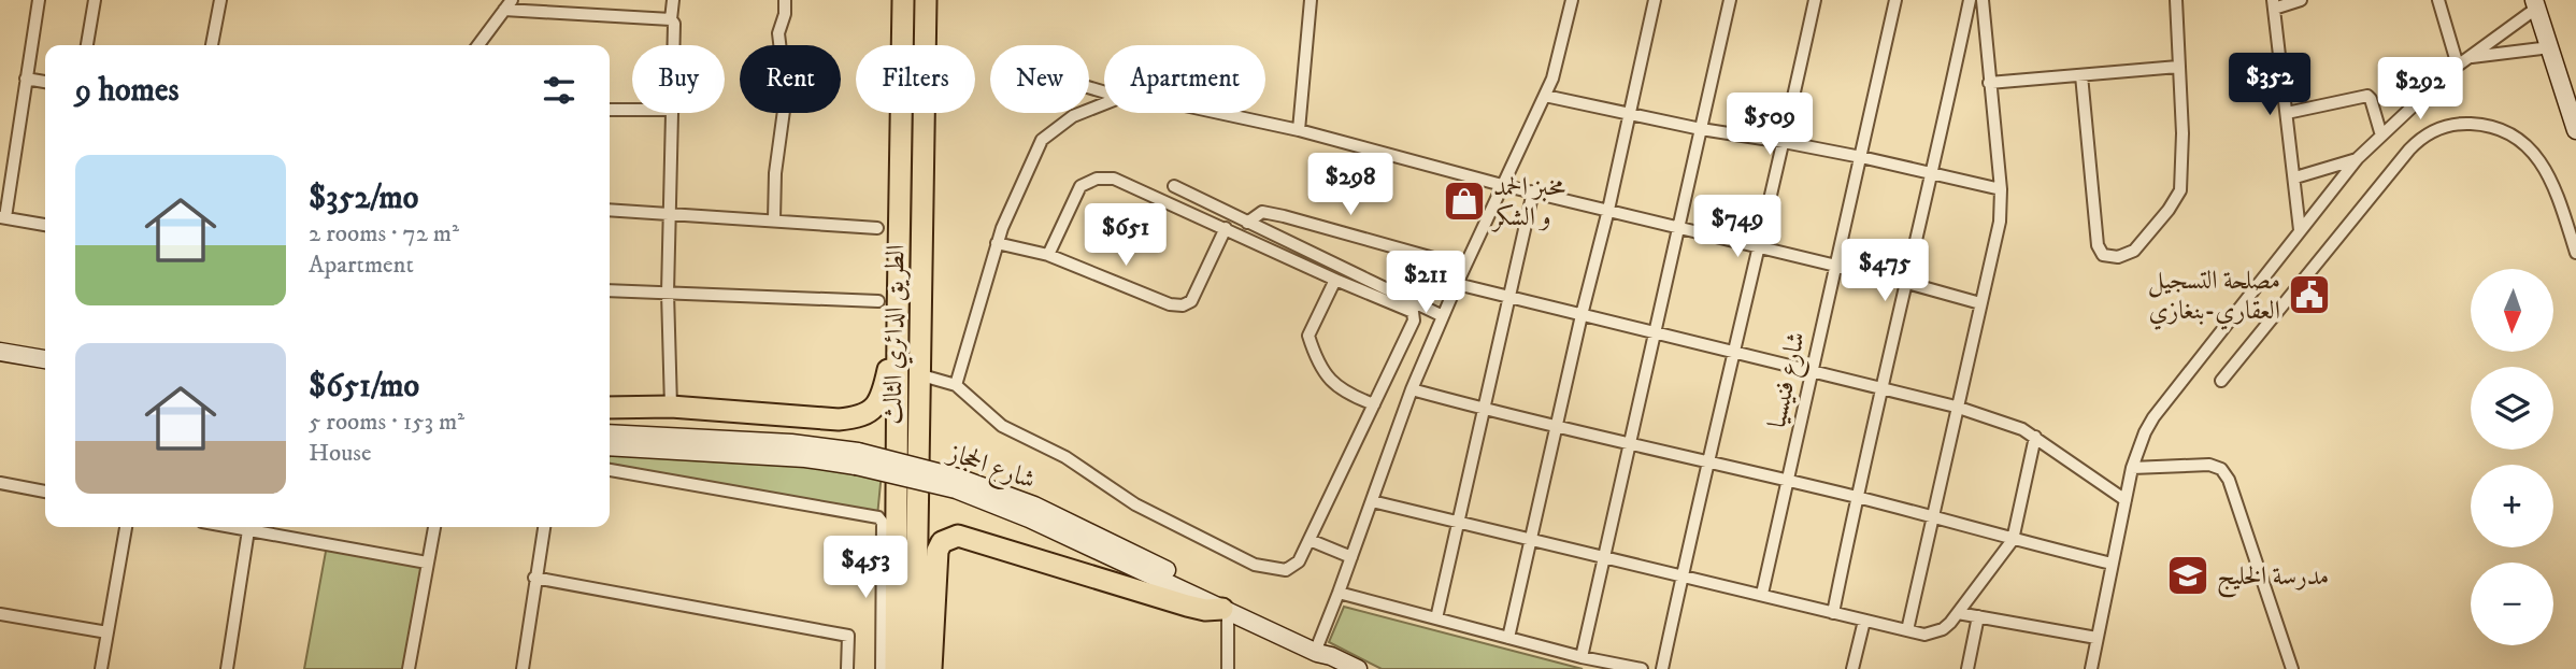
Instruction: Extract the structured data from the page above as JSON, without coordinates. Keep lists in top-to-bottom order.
{
  "streets": {
    "highway": ["الطريق الدائري الثالث"],
    "main road": ["شارع الحجاز"],
    "street": ["شارع فنيسيا"]
  },
  "places": {
    "shop": ["مخبز الحمد و الشكر"],
    "public building": ["مصلحة التسجيل العقاري-بنغازي"],
    "school or university": ["مدرسة الخليج"]
  },
  "north": "bottom",
  "page": {
    "chip": [
      "Buy",
      "Rent",
      "Filters",
      "New",
      "Apartment"
    ],
    "heading": "9 homes",
    "price": [
      "$352",
      "$292",
      "$509",
      "$298",
      "$749",
      "$651",
      "$475",
      "$211",
      "$453"
    ],
    "list": [
      {
        "name": "$352/mo",
        "note": "2 rooms · 72 m² · Apartment"
      },
      {
        "name": "$651/mo",
        "note": "5 rooms · 153 m² · House"
      }
    ],
    "map_buttons": ["+", "−"]
  }
}
